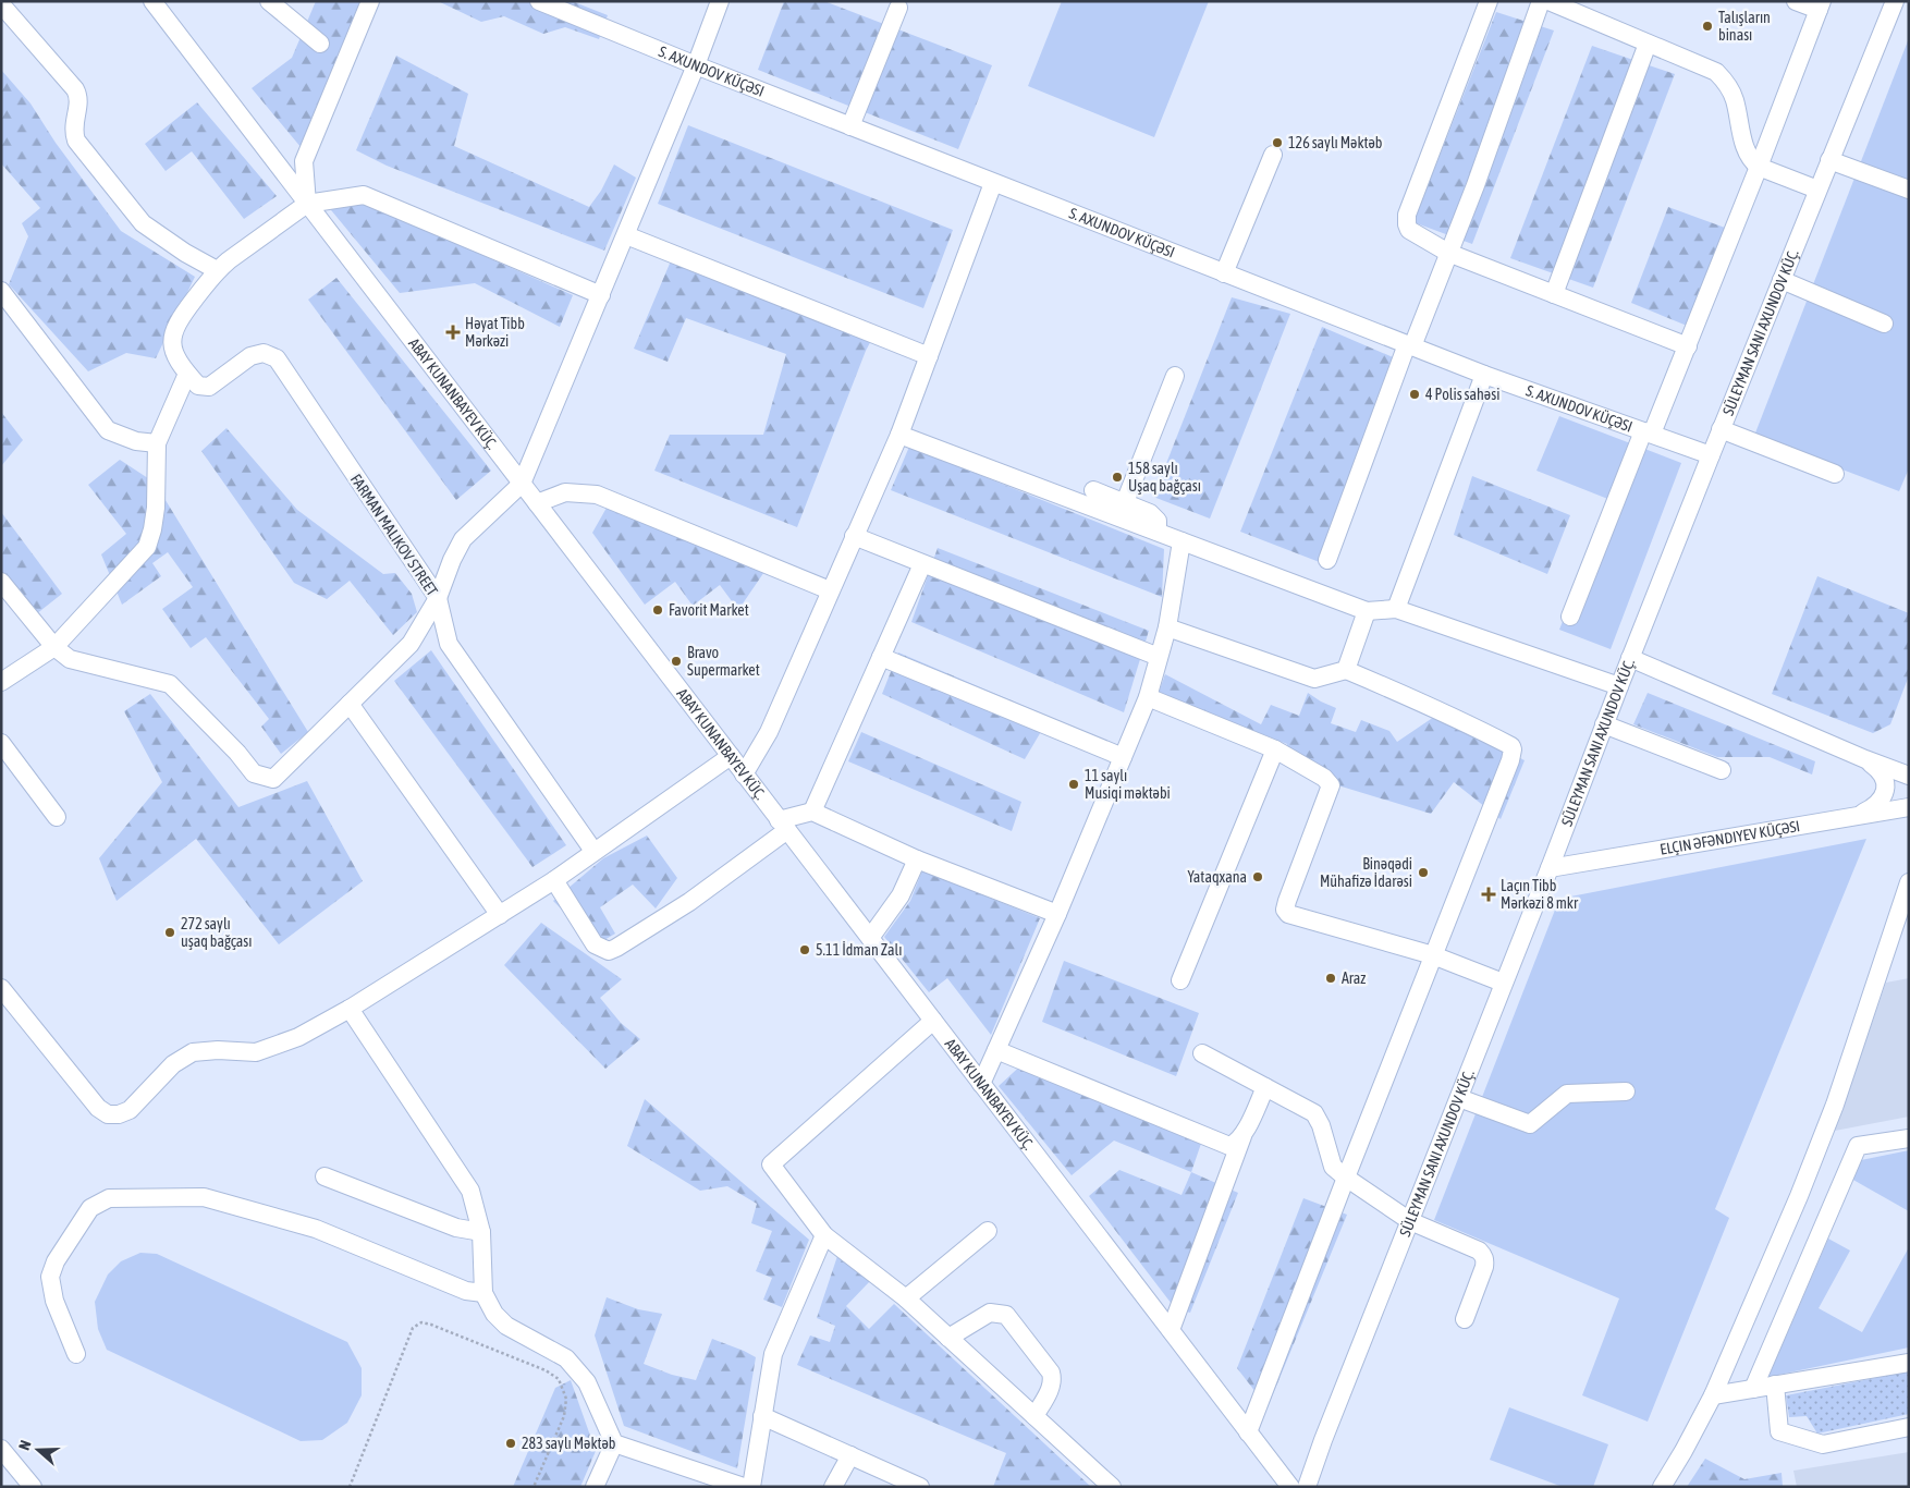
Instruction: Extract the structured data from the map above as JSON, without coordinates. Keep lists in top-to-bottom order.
{
  "streets": {
    "street": [
      "S. AXUNDOV KÜÇƏSI",
      "SÜLEYMAN SANI AXUNDOV KÜÇ.",
      "ABAY KUNANBAYEV KÜÇ.",
      "FARMAN MALIKOV STREET",
      "ELÇIN ƏFƏNDIYEV KÜÇƏSI"
    ]
  },
  "crossings": [
    ["S. AXUNDOV KÜÇƏSI", "SÜLEYMAN SANI AXUNDOV KÜÇ."],
    ["SÜLEYMAN SANI AXUNDOV KÜÇ.", "ELÇIN ƏFƏNDIYEV KÜÇƏSI"]
  ],
  "places": {
    "other": [
      "Talışların binası",
      "126 saylı Məktəb",
      "4 Polis sahəsi",
      "158 saylı Uşaq bağçası",
      "Favorit Market",
      "Bravo Supermarket",
      "11 saylı Musiqi məktəbi",
      "Binəqədi Mühafizə İdarəsi",
      "Yataqxana",
      "272 saylı uşaq bağçası",
      "5.11 İdman Zalı",
      "Araz",
      "283 saylı Məktəb"
    ],
    "health": ["Həyat Tibb Mərkəzi", "Laçın Tibb Mərkəzi 8 mkr"]
  },
  "north": "left"
}
